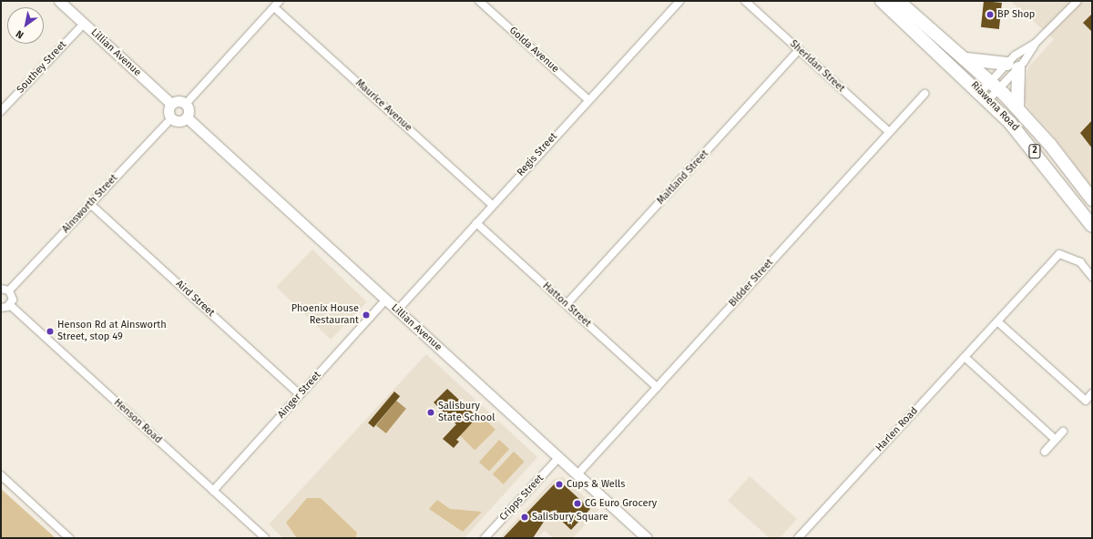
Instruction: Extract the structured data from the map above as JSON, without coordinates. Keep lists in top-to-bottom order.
{
  "streets": {
    "highway": ["Riawena Road", "2"],
    "street": [
      "Golda Avenue",
      "Lillian Avenue",
      "Sheridan Street",
      "Southey Street",
      "Maurice Avenue",
      "Regis Street",
      "Maitland Street",
      "Ainsworth Street",
      "Bidder Street",
      "Aird Street",
      "Hatton Street",
      "Ainger Street",
      "Henson Road",
      "Harlen Road",
      "Cripps Street"
    ]
  },
  "crossings": [
    ["Golda Avenue", "Regis Street"],
    ["Lillian Avenue", "Southey Street"],
    ["Lillian Avenue", "Regis Street"],
    ["Lillian Avenue", "Ainsworth Street"],
    ["Lillian Avenue", "Bidder Street"],
    ["Lillian Avenue", "Ainger Street"],
    ["Lillian Avenue", "Cripps Street"],
    ["Sheridan Street", "Maitland Street"],
    ["Sheridan Street", "Bidder Street"],
    ["Maurice Avenue", "Regis Street"],
    ["Regis Street", "Hatton Street"],
    ["Maitland Street", "Hatton Street"],
    ["Ainsworth Street", "Aird Street"],
    ["Bidder Street", "Hatton Street"],
    ["Aird Street", "Ainger Street"],
    ["Ainger Street", "Henson Road"]
  ],
  "places": [
    "BP Shop",
    "Phoenix House Restaurant",
    "Henson Rd at Ainsworth Street, stop 49",
    "Salisbury State School",
    "Cups & Wells",
    "CG Euro Grocery",
    "Salisbury Square"
  ],
  "north": "bottom left"
}
